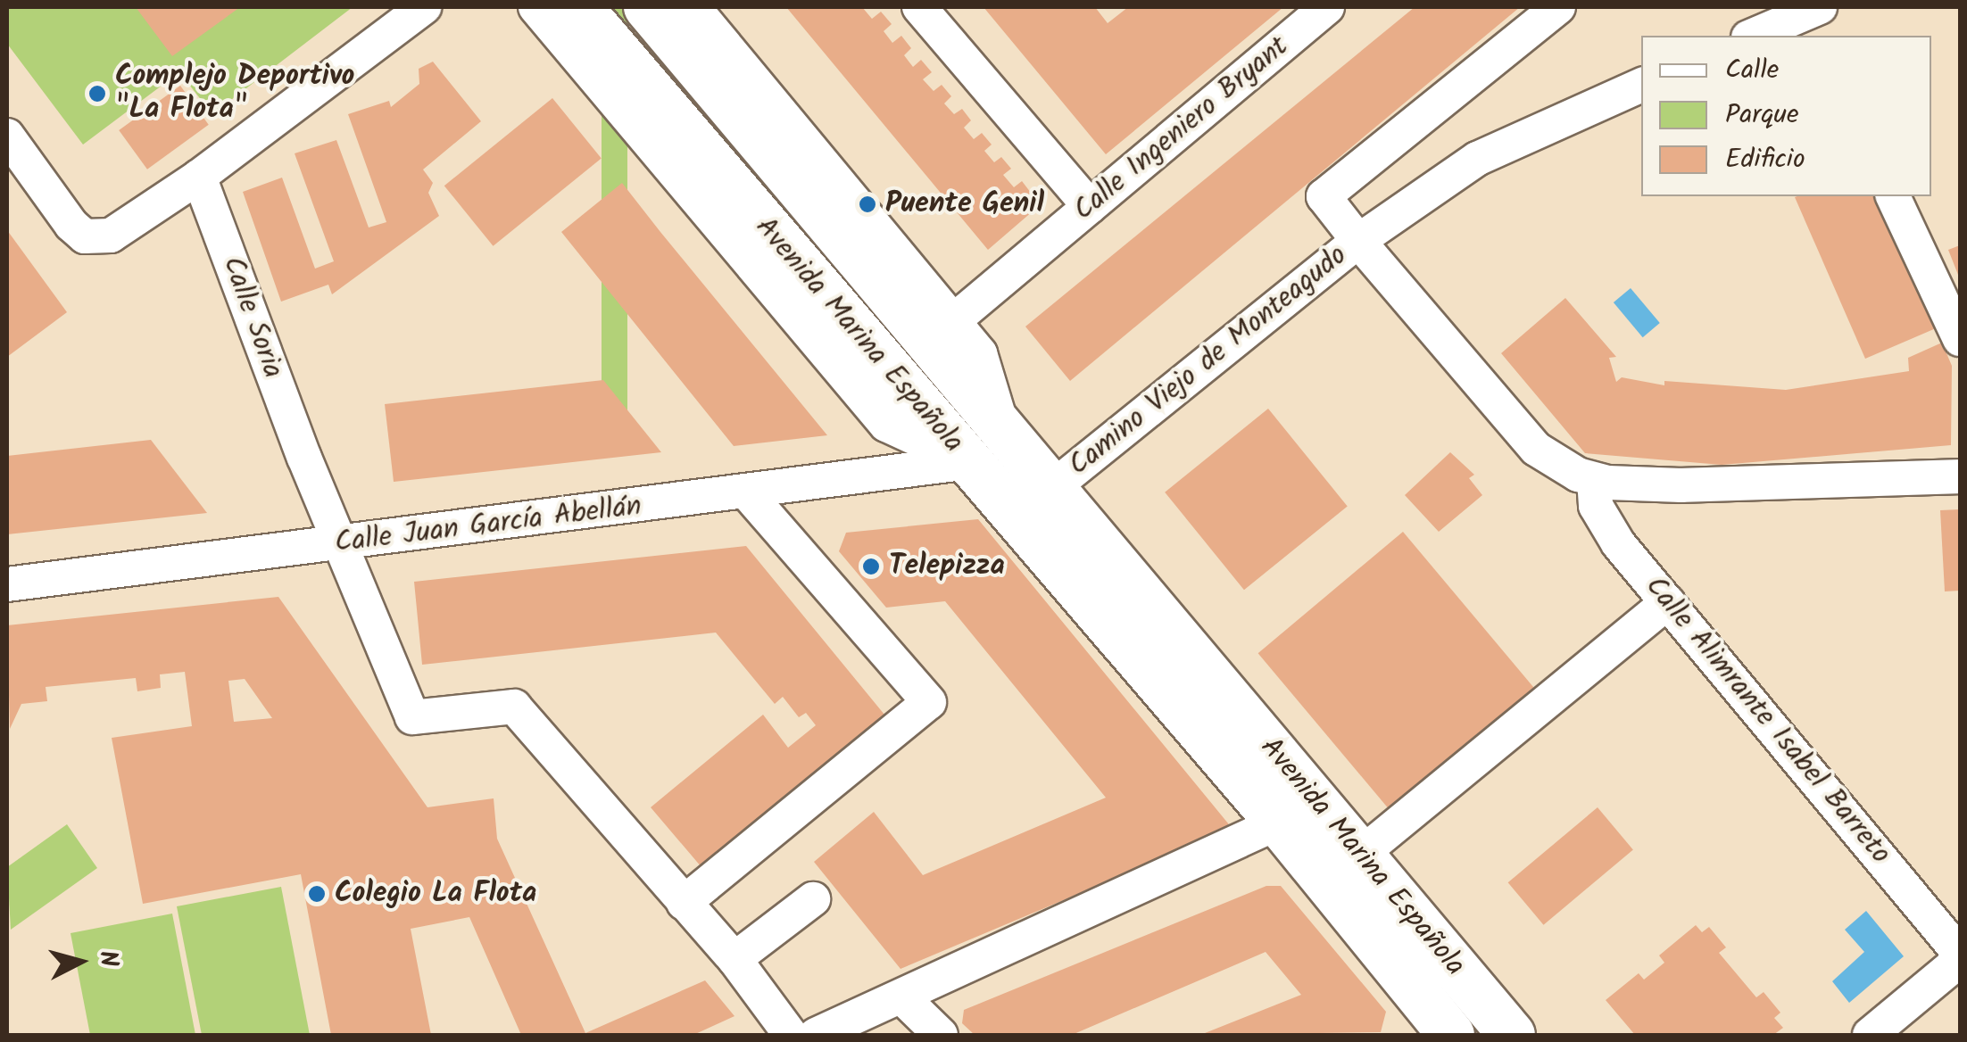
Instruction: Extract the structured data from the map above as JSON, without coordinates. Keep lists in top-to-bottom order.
{
  "streets": {
    "main road": ["Avenida Marina Española"],
    "street": [
      "Calle Ingeniero Bryant",
      "Calle Soria",
      "Camino Viejo de Monteagudo",
      "Calle Juan García Abellán",
      "Calle Alimrante Isabel Barreto"
    ]
  },
  "crossings": [
    ["Calle Ingeniero Bryant", "Avenida Marina Española"],
    ["Calle Soria", "Calle Juan García Abellán"],
    ["Avenida Marina Española", "Calle Juan García Abellán"],
    ["Camino Viejo de Monteagudo", "Calle Alimrante Isabel Barreto"]
  ],
  "places": [
    "Complejo Deportivo \"La Flota\"",
    "Puente Genil",
    "Telepizza",
    "Colegio La Flota"
  ],
  "legend": ["Calle", "Parque", "Edificio"],
  "north": "right"
}
